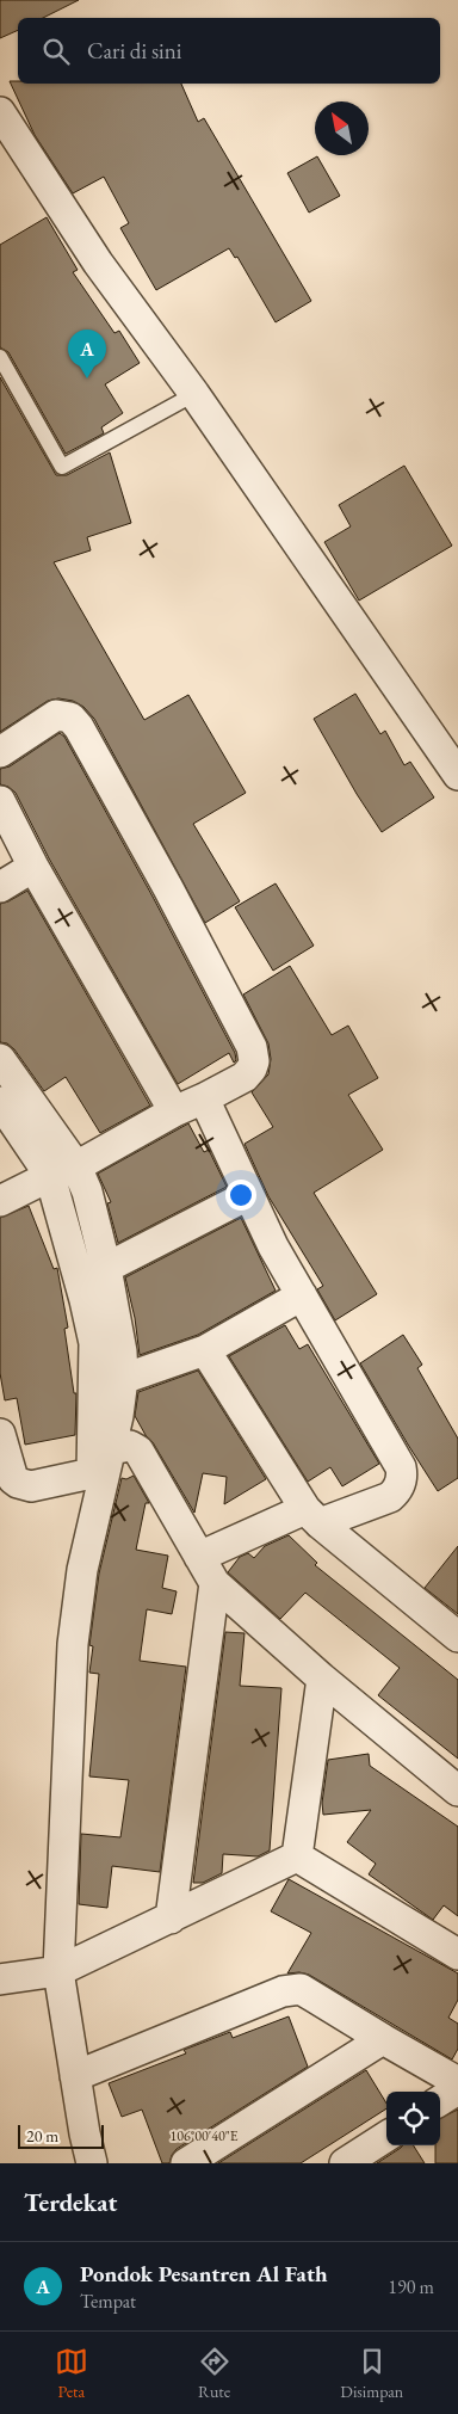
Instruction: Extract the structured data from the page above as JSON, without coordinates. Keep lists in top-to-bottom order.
{
  "scale_bar": "20 m",
  "north": "top left",
  "page": {
    "search": "Cari di sini",
    "pins": "A",
    "scale": "20 m",
    "heading": "Terdekat",
    "list": [
      {
        "mark": "A",
        "name": "Pondok Pesantren Al Fath",
        "note": "Tempat",
        "value": "190 m"
      }
    ],
    "nav": ["Peta", "Rute", "Disimpan"]
  },
  "coordinates": ["106°00'40\"E"]
}
